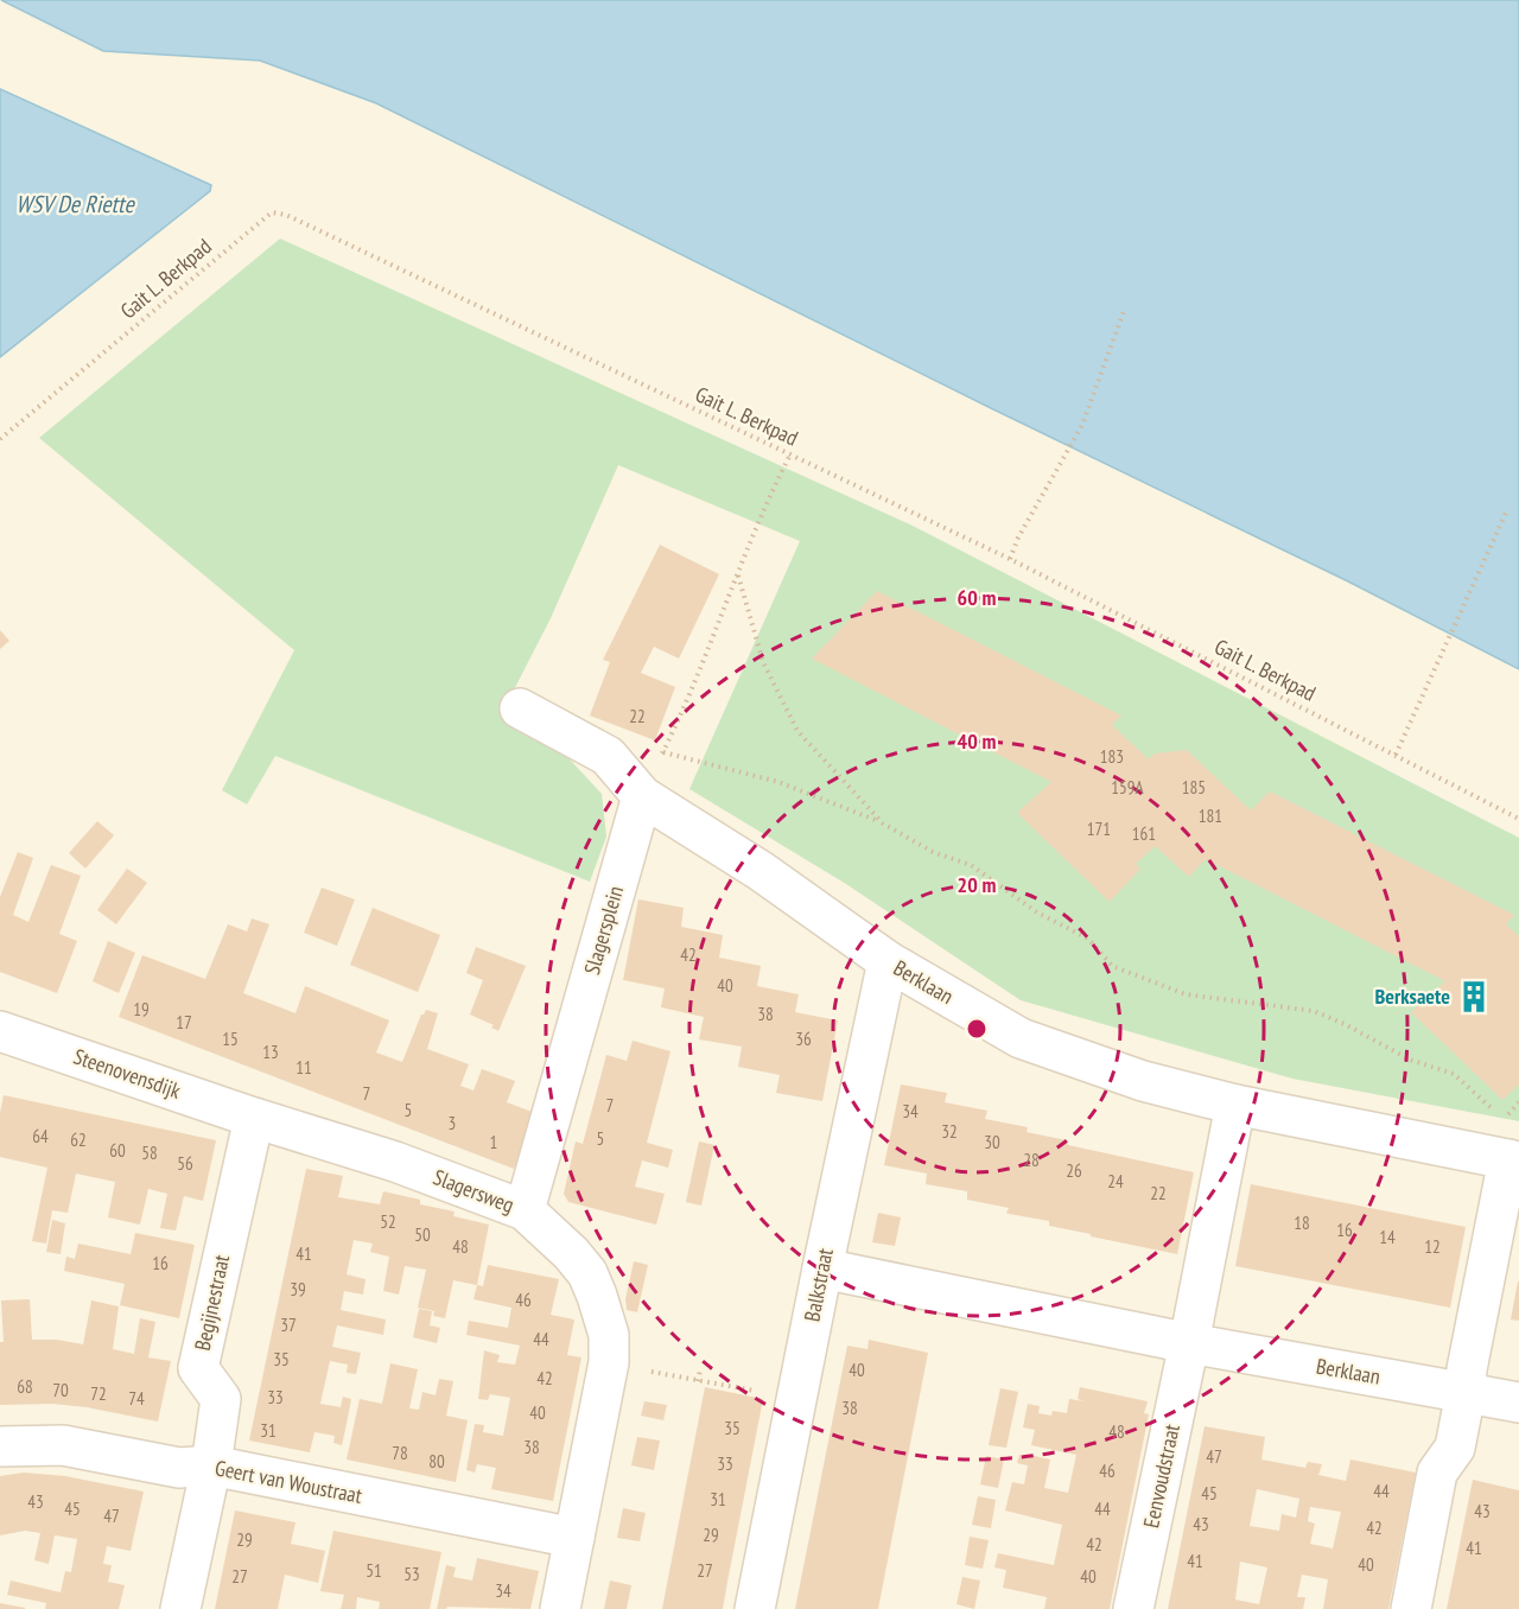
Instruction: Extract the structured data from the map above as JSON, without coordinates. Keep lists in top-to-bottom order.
{
  "streets": {
    "street": [
      "Slagersplein",
      "Berklaan",
      "Steenovensdijk",
      "Slagersweg",
      "Balkstraat",
      "Begijnestraat",
      "Eenvoudstraat",
      "Geert van Woustraat"
    ],
    "path": ["Gait L. Berkpad"]
  },
  "crossings": [
    ["Slagersplein", "Berklaan"],
    ["Slagersplein", "Slagersweg"],
    ["Berklaan", "Balkstraat"],
    ["Berklaan", "Eenvoudstraat"],
    ["Steenovensdijk", "Slagersweg"],
    ["Steenovensdijk", "Begijnestraat"],
    ["Slagersweg", "Begijnestraat"],
    ["Slagersweg", "Geert van Woustraat"],
    ["Begijnestraat", "Geert van Woustraat"]
  ],
  "water": ["WSV De Riette"],
  "places": {
    "building": ["Berksaete"]
  },
  "house_numbers": [
    "22",
    "183",
    "159A",
    "185",
    "181",
    "171",
    "161",
    "42",
    "40",
    "19",
    "38",
    "17",
    "15",
    "36",
    "13",
    "11",
    "7",
    "7",
    "5",
    "34",
    "3",
    "32",
    "64",
    "5",
    "62",
    "1",
    "30",
    "60",
    "58",
    "28",
    "56",
    "26",
    "24",
    "22",
    "52",
    "18",
    "16",
    "50",
    "14",
    "48",
    "12",
    "41",
    "16",
    "39",
    "46",
    "37",
    "44",
    "35",
    "40",
    "42",
    "68",
    "70",
    "72",
    "33",
    "74",
    "38",
    "40",
    "35",
    "31",
    "48",
    "38",
    "78",
    "47",
    "80",
    "33",
    "46",
    "44",
    "45",
    "31",
    "43",
    "45",
    "44",
    "43",
    "47",
    "43",
    "42",
    "29",
    "29",
    "42",
    "41",
    "41",
    "40",
    "51",
    "27",
    "53",
    "27",
    "40",
    "34"
  ],
  "rings": ["60 m", "40 m", "20 m"]
}
